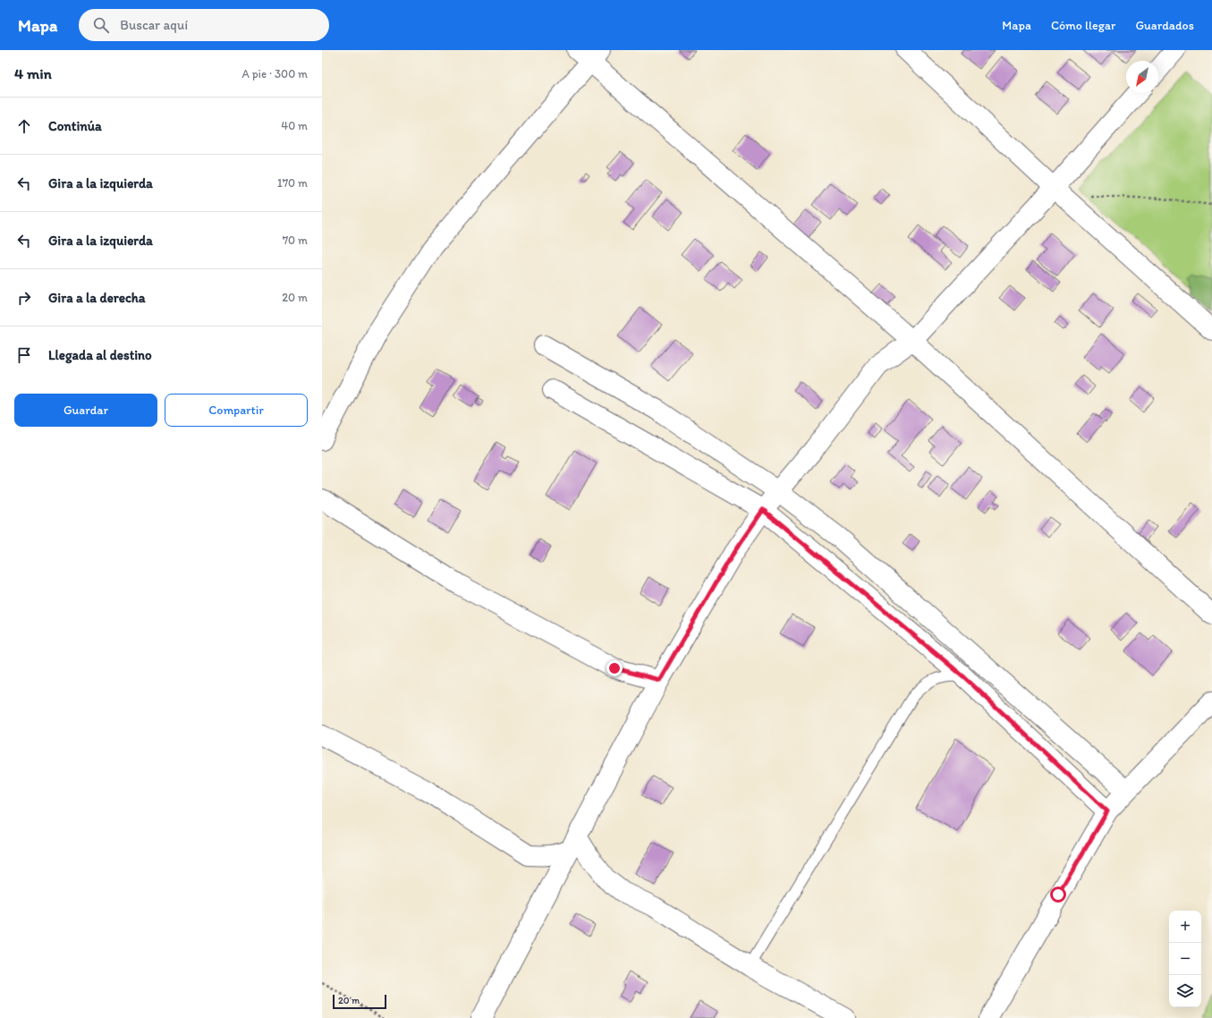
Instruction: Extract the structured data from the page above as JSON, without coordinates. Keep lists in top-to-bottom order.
{
  "scale_bar": "20 m",
  "north": "bottom left",
  "page": {
    "header": "Mapa",
    "search": "Buscar aquí",
    "nav": ["Mapa", "Cómo llegar", "Guardados"],
    "heading": ["4 min", "A pie · 300 m"],
    "list": [
      ["Continúa", "40 m"],
      ["Gira a la izquierda", "170 m"],
      ["Gira a la izquierda", "70 m"],
      ["Gira a la derecha", "20 m"],
      "Llegada al destino"
    ],
    "buttons": ["Guardar", "Compartir"],
    "map_buttons": ["+", "−"],
    "scale": "20 m"
  }
}
